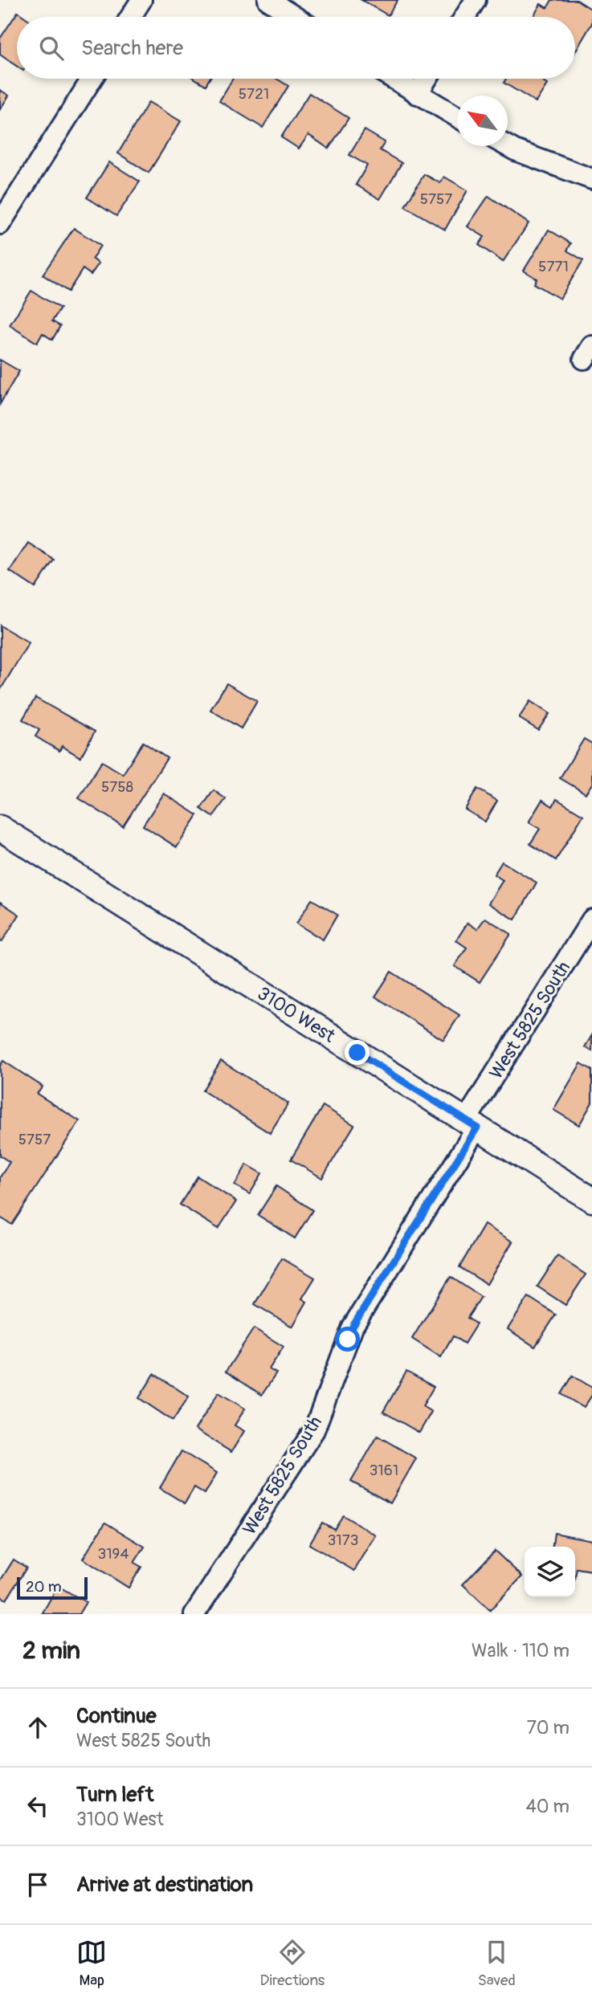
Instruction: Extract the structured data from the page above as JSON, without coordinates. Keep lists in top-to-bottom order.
{
  "streets": {
    "street": ["3100 West", "West 5825 South"]
  },
  "crossings": [
    ["3100 West", "West 5825 South"]
  ],
  "house_numbers": [
    "5721",
    "5757",
    "5771",
    "5758",
    "5757",
    "3161",
    "3173",
    "3194"
  ],
  "scale_bar": "20 m",
  "north": "top left",
  "page": {
    "search": "Search here",
    "scale": "20 m",
    "heading": ["2 min", "Walk · 110 m"],
    "list": [
      ["Continue", "West 5825 South", "70 m"],
      ["Turn left", "3100 West", "40 m"],
      "Arrive at destination"
    ],
    "nav": ["Map", "Directions", "Saved"]
  }
}
